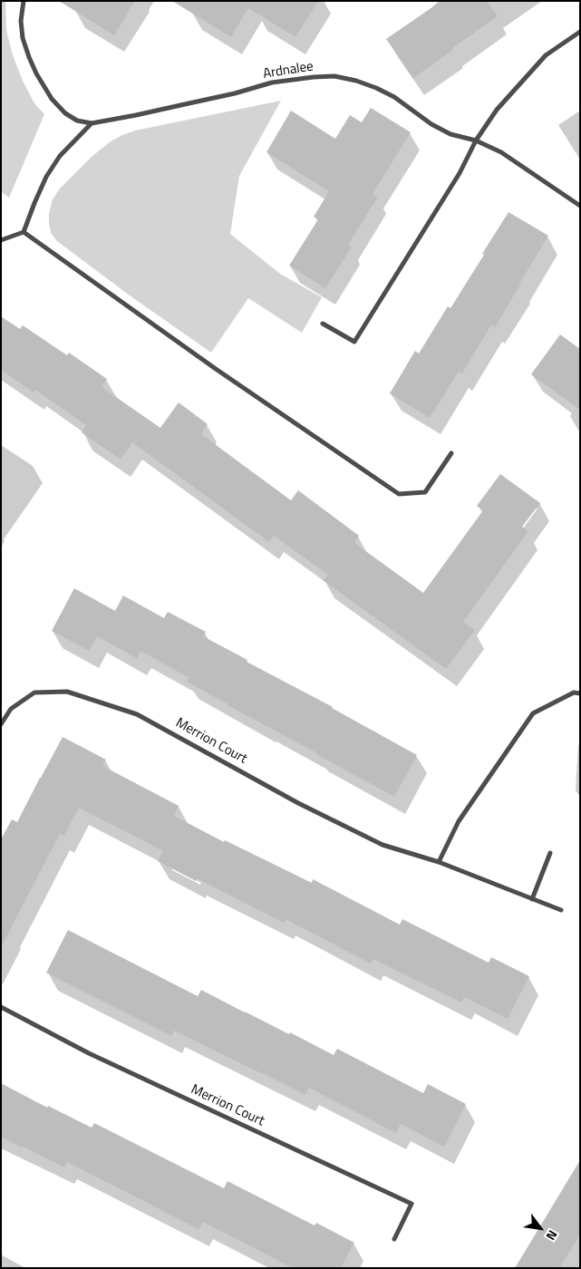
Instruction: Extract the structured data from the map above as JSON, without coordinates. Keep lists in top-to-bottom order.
{
  "streets": {
    "street": ["Ardnalee", "Merrion Court"]
  },
  "north": "bottom right"
}
